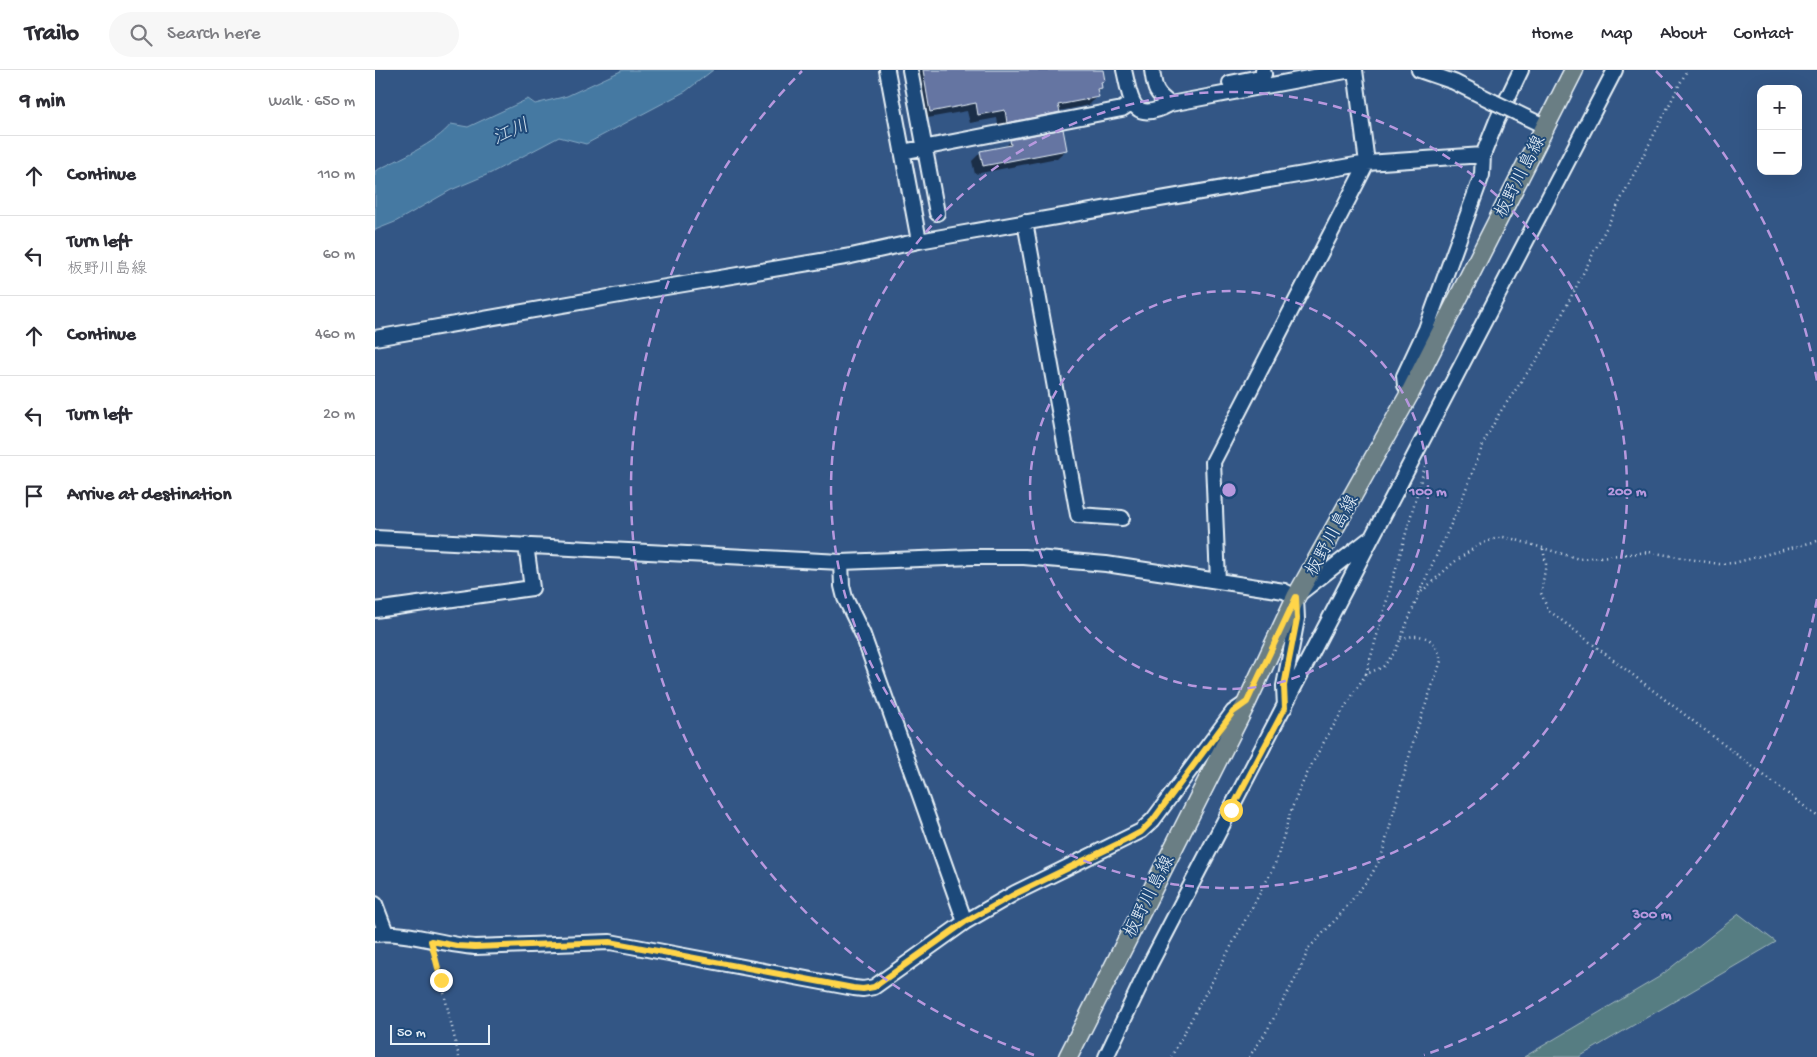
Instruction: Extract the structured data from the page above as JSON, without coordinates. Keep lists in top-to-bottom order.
{
  "streets": {
    "main road": ["板野川島線"]
  },
  "water": ["江川"],
  "scale_bar": "50 m",
  "page": {
    "header": "Trailo",
    "search": "Search here",
    "nav": [
      "Home",
      "Map",
      "About",
      "Contact"
    ],
    "heading": ["9 min", "Walk · 650 m"],
    "map_buttons": ["+", "−"],
    "list": [
      ["Continue", "110 m"],
      ["Turn left", "板野川島線", "60 m"],
      ["Continue", "460 m"],
      ["Turn left", "20 m"],
      "Arrive at destination"
    ],
    "scale": "50 m"
  },
  "rings": ["100 m", "200 m", "300 m"]
}
